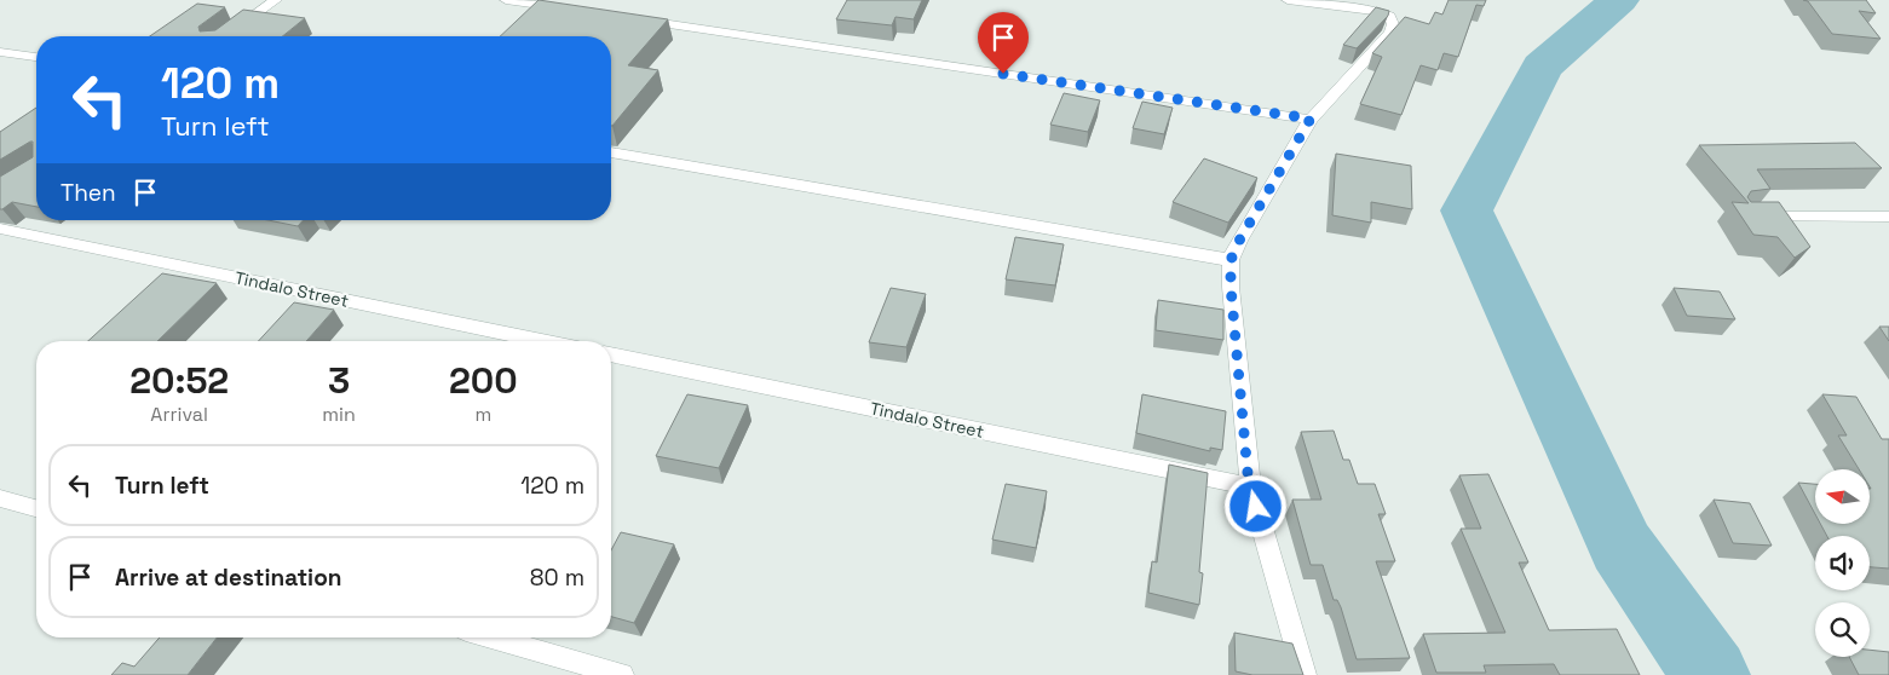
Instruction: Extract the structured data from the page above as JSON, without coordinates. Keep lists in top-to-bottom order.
{
  "streets": {
    "street": ["Tindalo Street"]
  },
  "north": "left",
  "page": {
    "turn": ["120 m", "Turn left"],
    "then": "Then",
    "eta": [
      "20:52",
      "Arrival",
      "3",
      "min",
      "200",
      "m"
    ],
    "list": [
      {
        "name": "Turn left",
        "value": "120 m"
      },
      {
        "name": "Arrive at destination",
        "value": "80 m"
      }
    ]
  }
}
